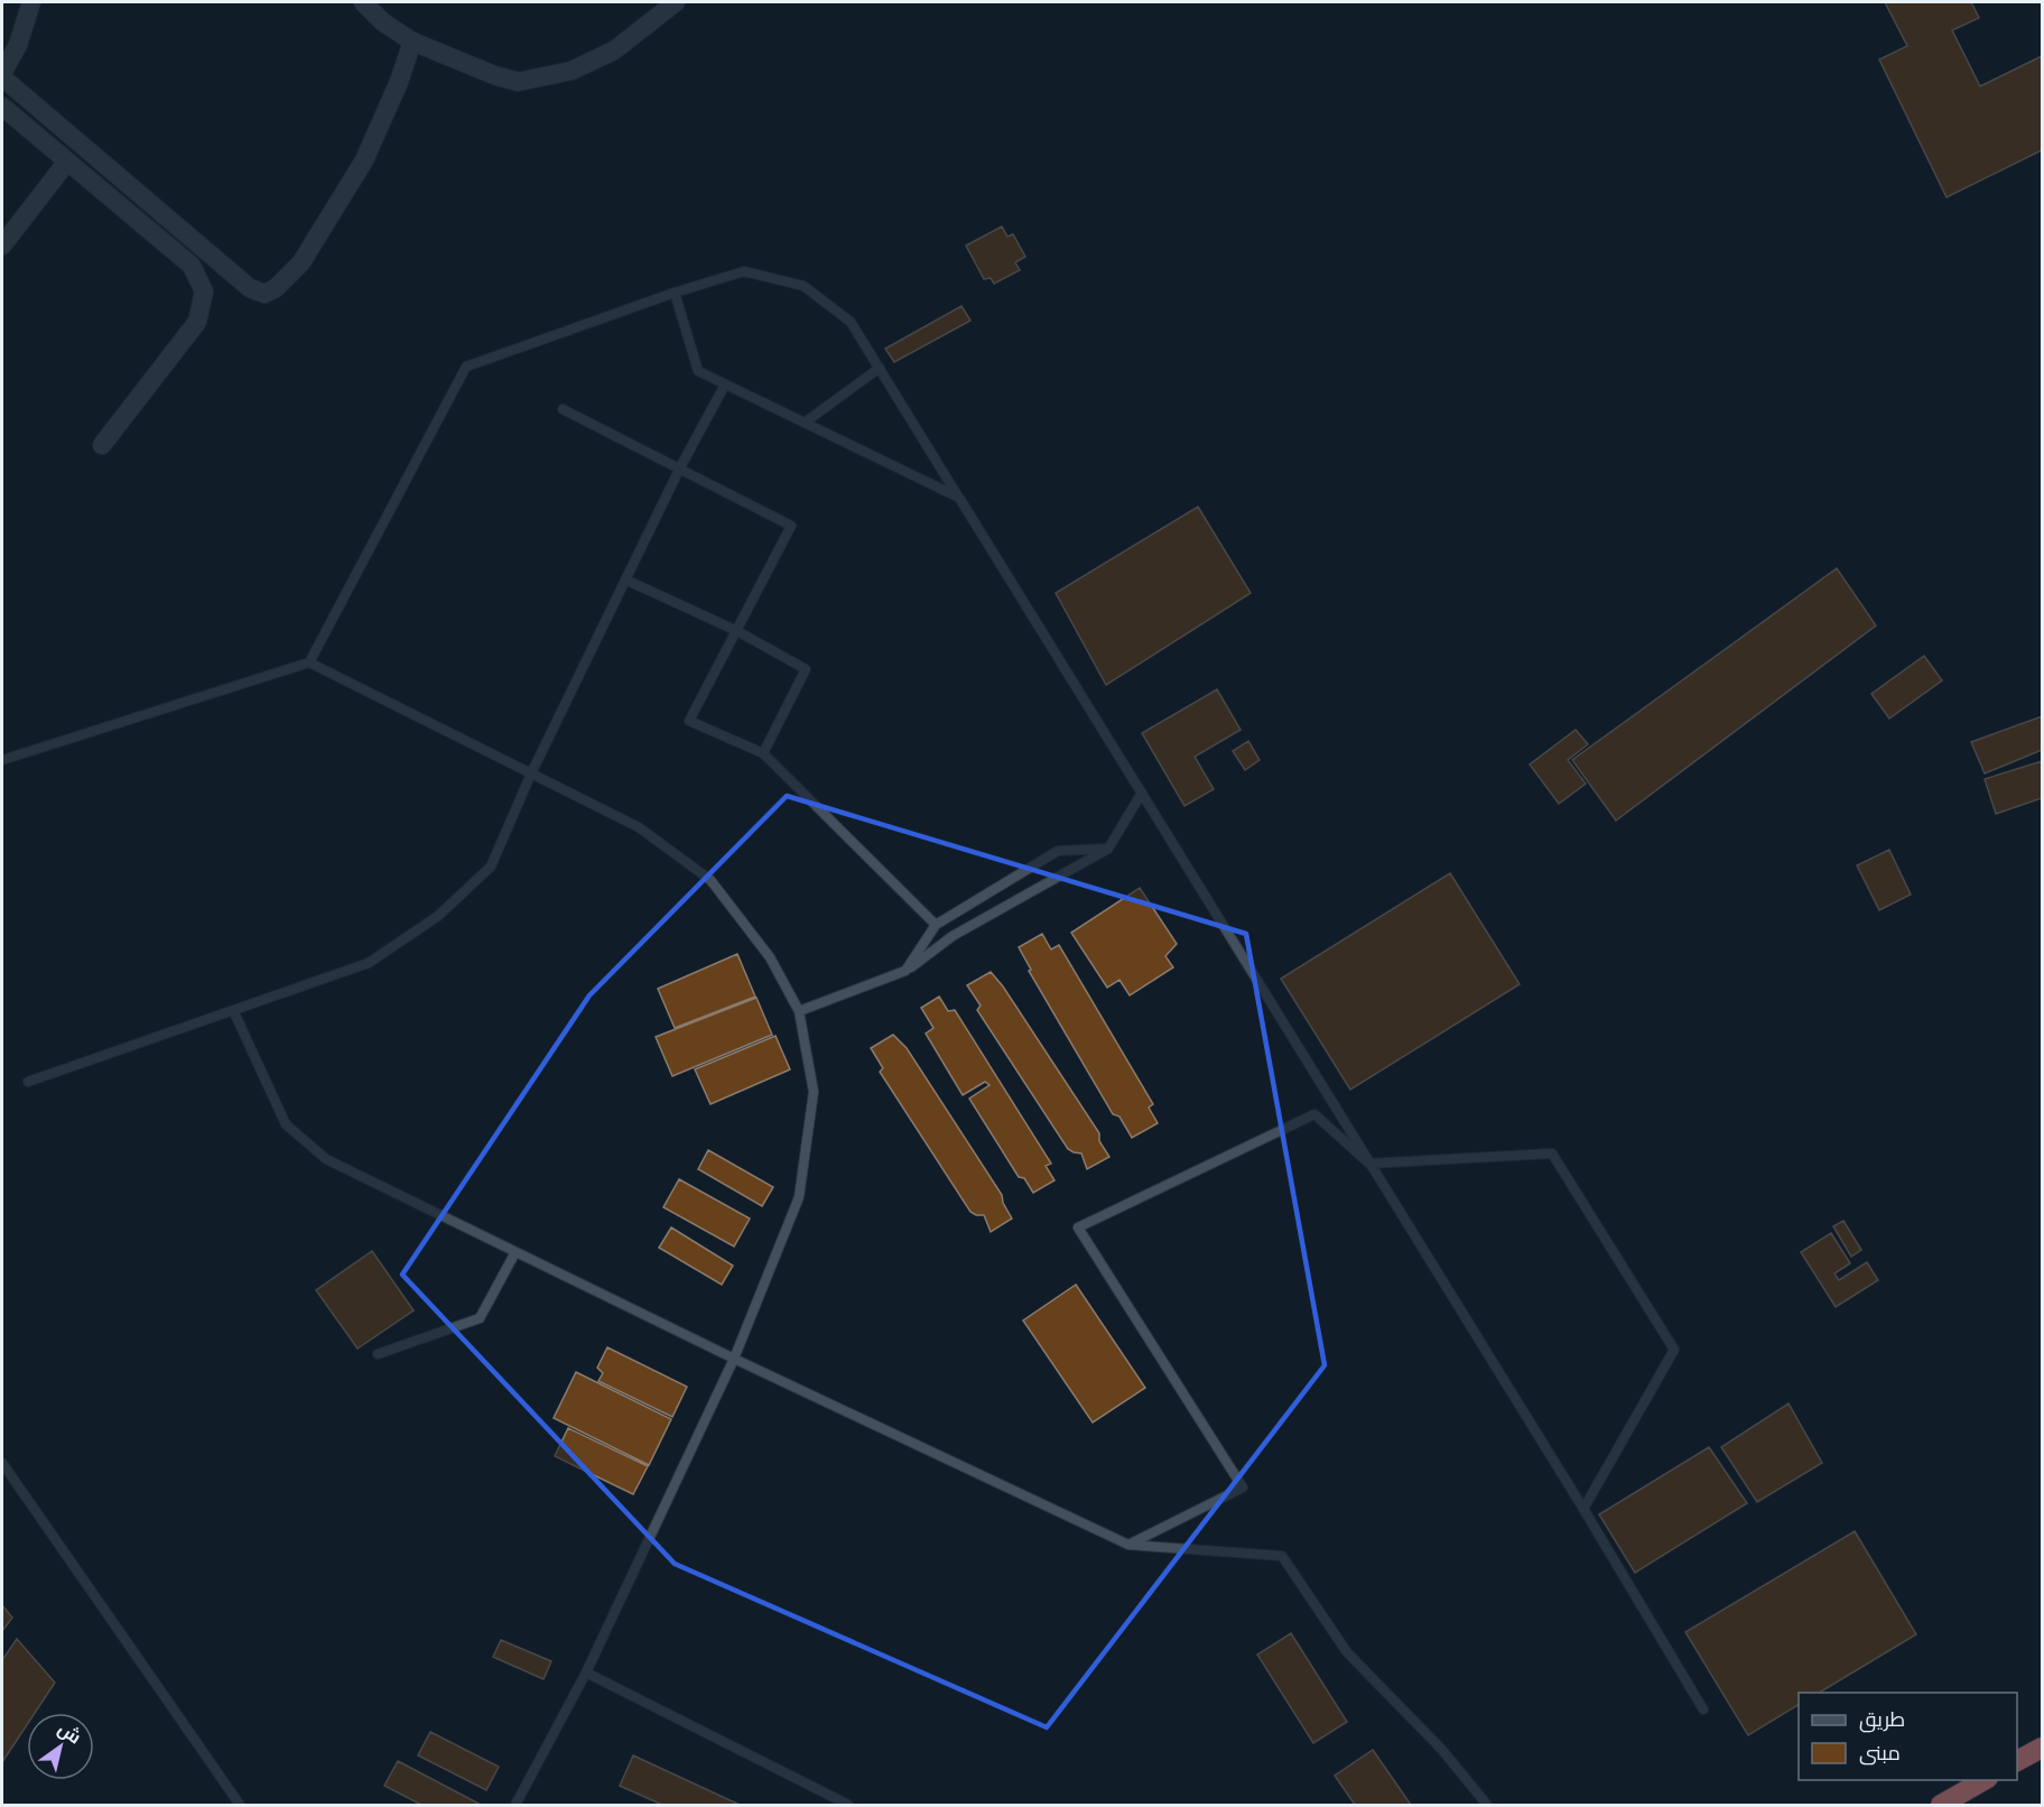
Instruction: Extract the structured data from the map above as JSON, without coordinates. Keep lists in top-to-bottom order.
{
  "legend": ["طريق", "مبنى"],
  "north": "top right"
}
